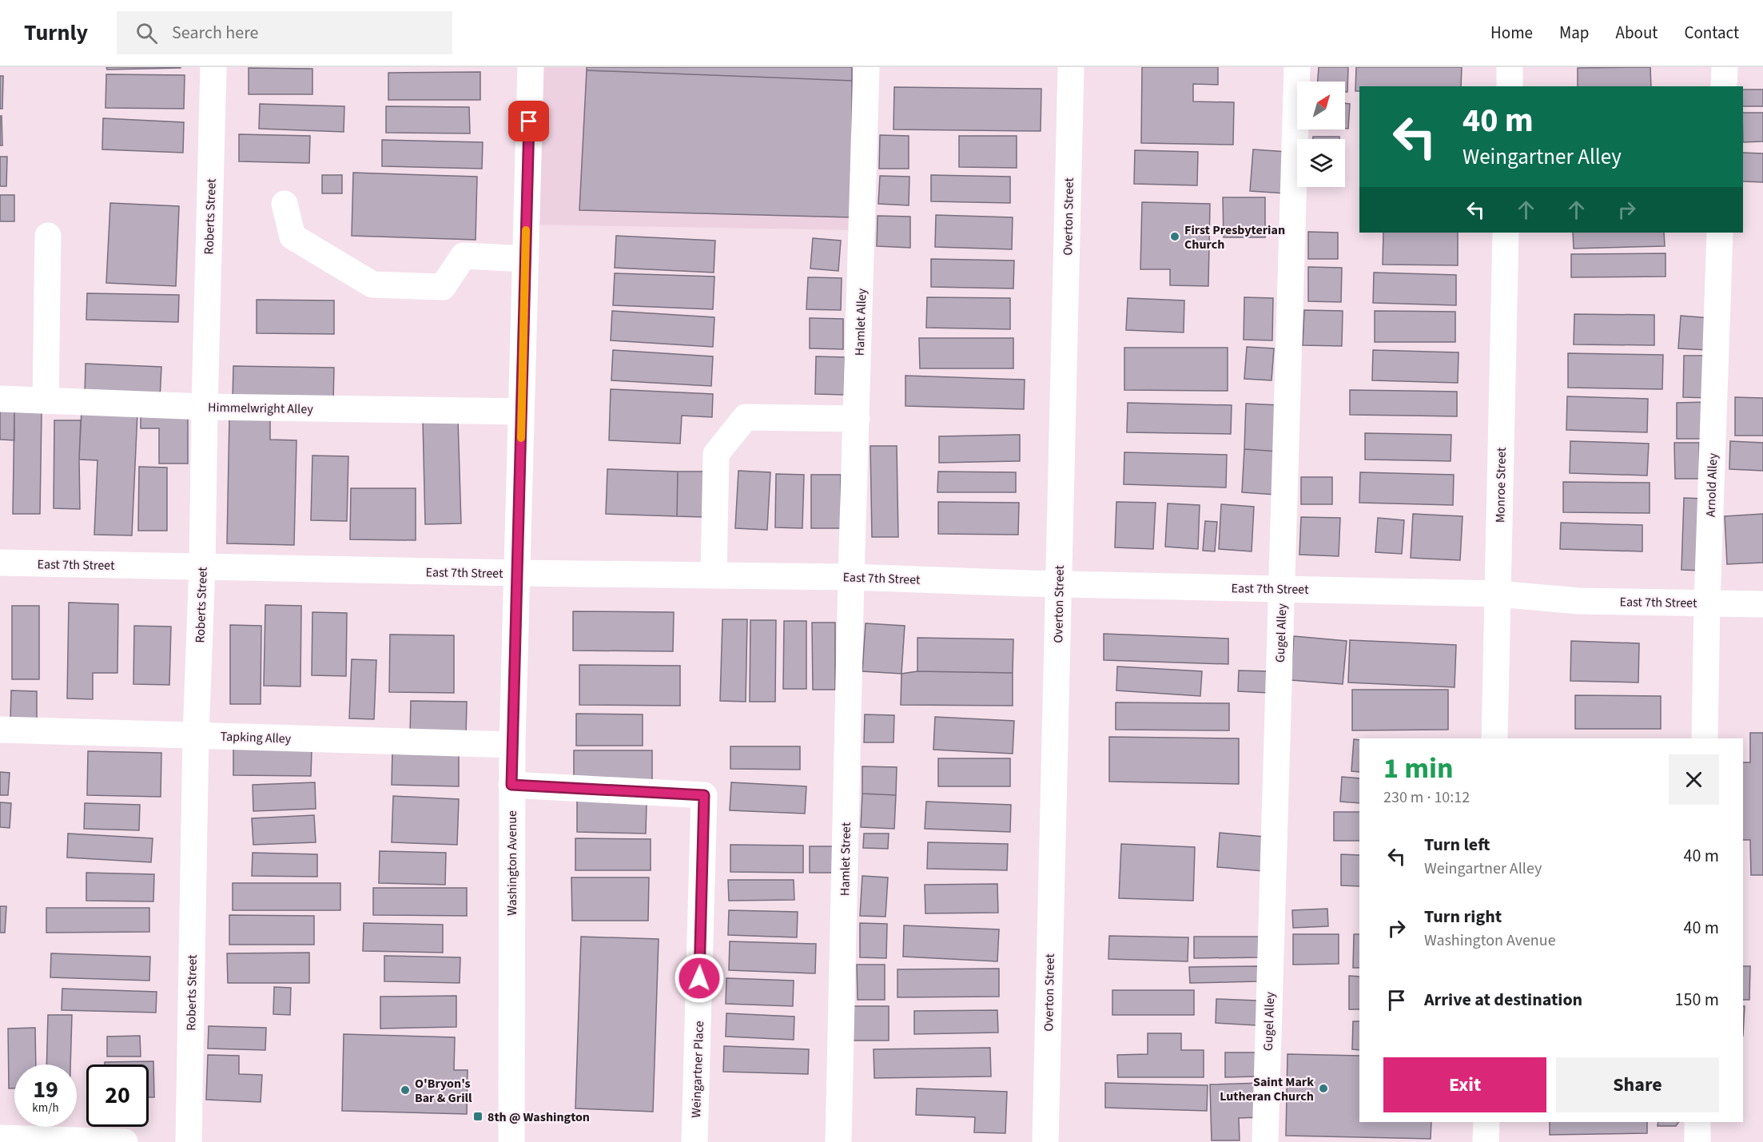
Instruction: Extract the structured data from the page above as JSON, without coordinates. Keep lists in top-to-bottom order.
{
  "streets": {
    "street": [
      "Roberts Street",
      "Overton Street",
      "Hamlet Alley",
      "Himmelwright Alley",
      "Monroe Street",
      "Arnold Alley",
      "East 7th Street",
      "Gugel Alley",
      "Tapking Alley",
      "Hamlet Street",
      "Washington Avenue",
      "Weingartner Place"
    ]
  },
  "crossings": [
    ["Roberts Street", "Himmelwright Alley"],
    ["Roberts Street", "East 7th Street"],
    ["Roberts Street", "Tapking Alley"],
    ["Overton Street", "East 7th Street"],
    ["Hamlet Alley", "East 7th Street"],
    ["Hamlet Alley", "Hamlet Street"],
    ["Himmelwright Alley", "Washington Avenue"],
    ["Monroe Street", "East 7th Street"],
    ["Arnold Alley", "East 7th Street"],
    ["East 7th Street", "Gugel Alley"],
    ["East 7th Street", "Hamlet Street"],
    ["East 7th Street", "Washington Avenue"],
    ["Tapking Alley", "Washington Avenue"],
    ["Washington Avenue", "Weingartner Place"]
  ],
  "places": {
    "other": ["First Presbyterian Church", "Saint Mark Lutheran Church", "O'Bryon's Bar & Grill"],
    "transit": ["8th @ Washington"]
  },
  "north": "top right",
  "page": {
    "header": "Turnly",
    "search": "Search here",
    "nav": [
      "Home",
      "Map",
      "About",
      "Contact"
    ],
    "turn": ["40 m", "Weingartner Alley"],
    "heading": ["1 min", "230 m · 10:12"],
    "list": [
      {
        "name": "Turn left",
        "note": "Weingartner Alley",
        "value": "40 m"
      },
      {
        "name": "Turn right",
        "note": "Washington Avenue",
        "value": "40 m"
      },
      {
        "name": "Arrive at destination",
        "value": "150 m"
      }
    ],
    "buttons": ["Exit", "Share"],
    "speed": "19 km/h",
    "limit": "20"
  }
}
